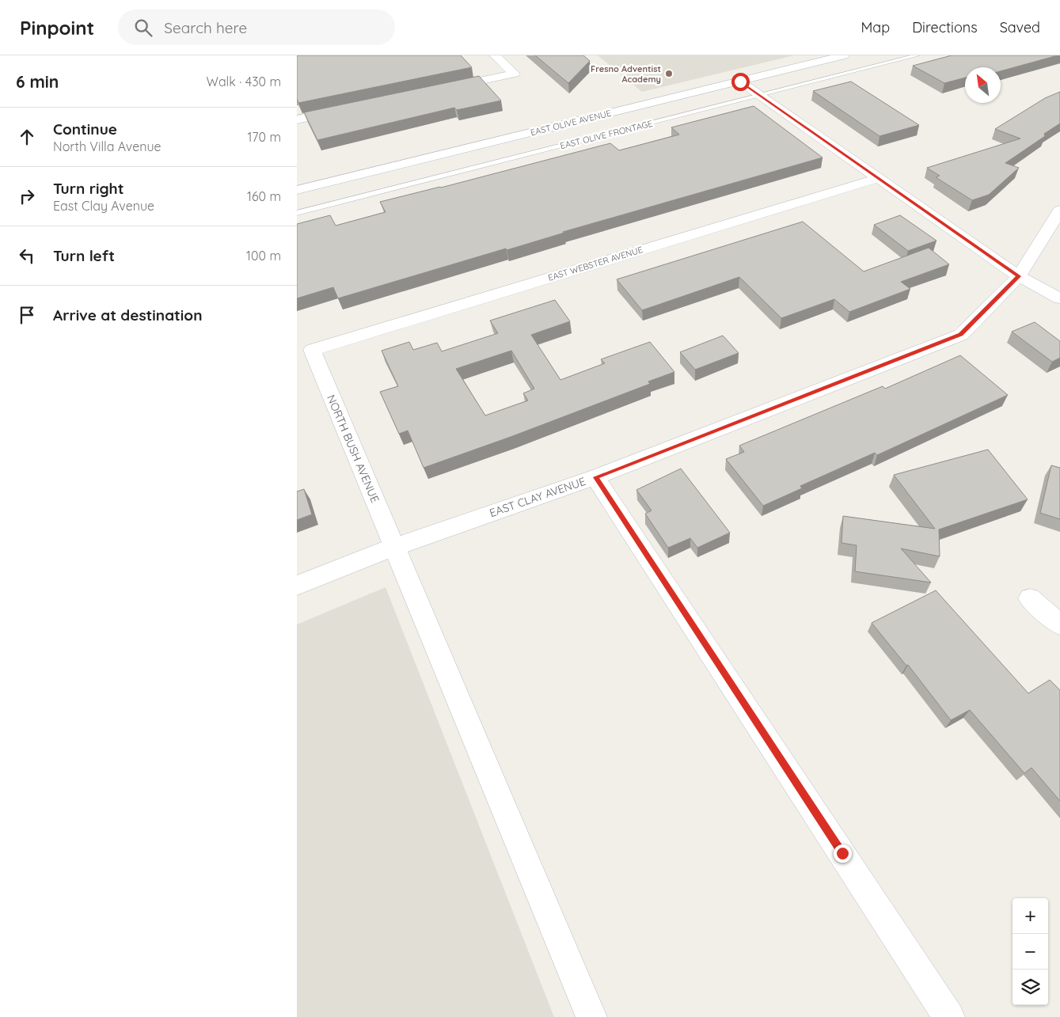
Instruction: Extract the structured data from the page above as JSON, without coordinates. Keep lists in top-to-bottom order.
{
  "streets": {
    "street": [
      "EAST OLIVE AVENUE",
      "EAST WEBSTER AVENUE",
      "NORTH BUSH AVENUE",
      "EAST CLAY AVENUE"
    ],
    "lane": ["EAST OLIVE FRONTAGE"]
  },
  "crossings": [
    ["EAST WEBSTER AVENUE", "NORTH BUSH AVENUE"],
    ["NORTH BUSH AVENUE", "EAST CLAY AVENUE"]
  ],
  "places": ["Fresno Adventist Academy"],
  "north": "top left",
  "page": {
    "header": "Pinpoint",
    "search": "Search here",
    "nav": ["Map", "Directions", "Saved"],
    "heading": ["6 min", "Walk · 430 m"],
    "list": [
      ["Continue", "North Villa Avenue", "170 m"],
      ["Turn right", "East Clay Avenue", "160 m"],
      ["Turn left", "100 m"],
      "Arrive at destination"
    ],
    "map_buttons": ["+", "−"]
  }
}
